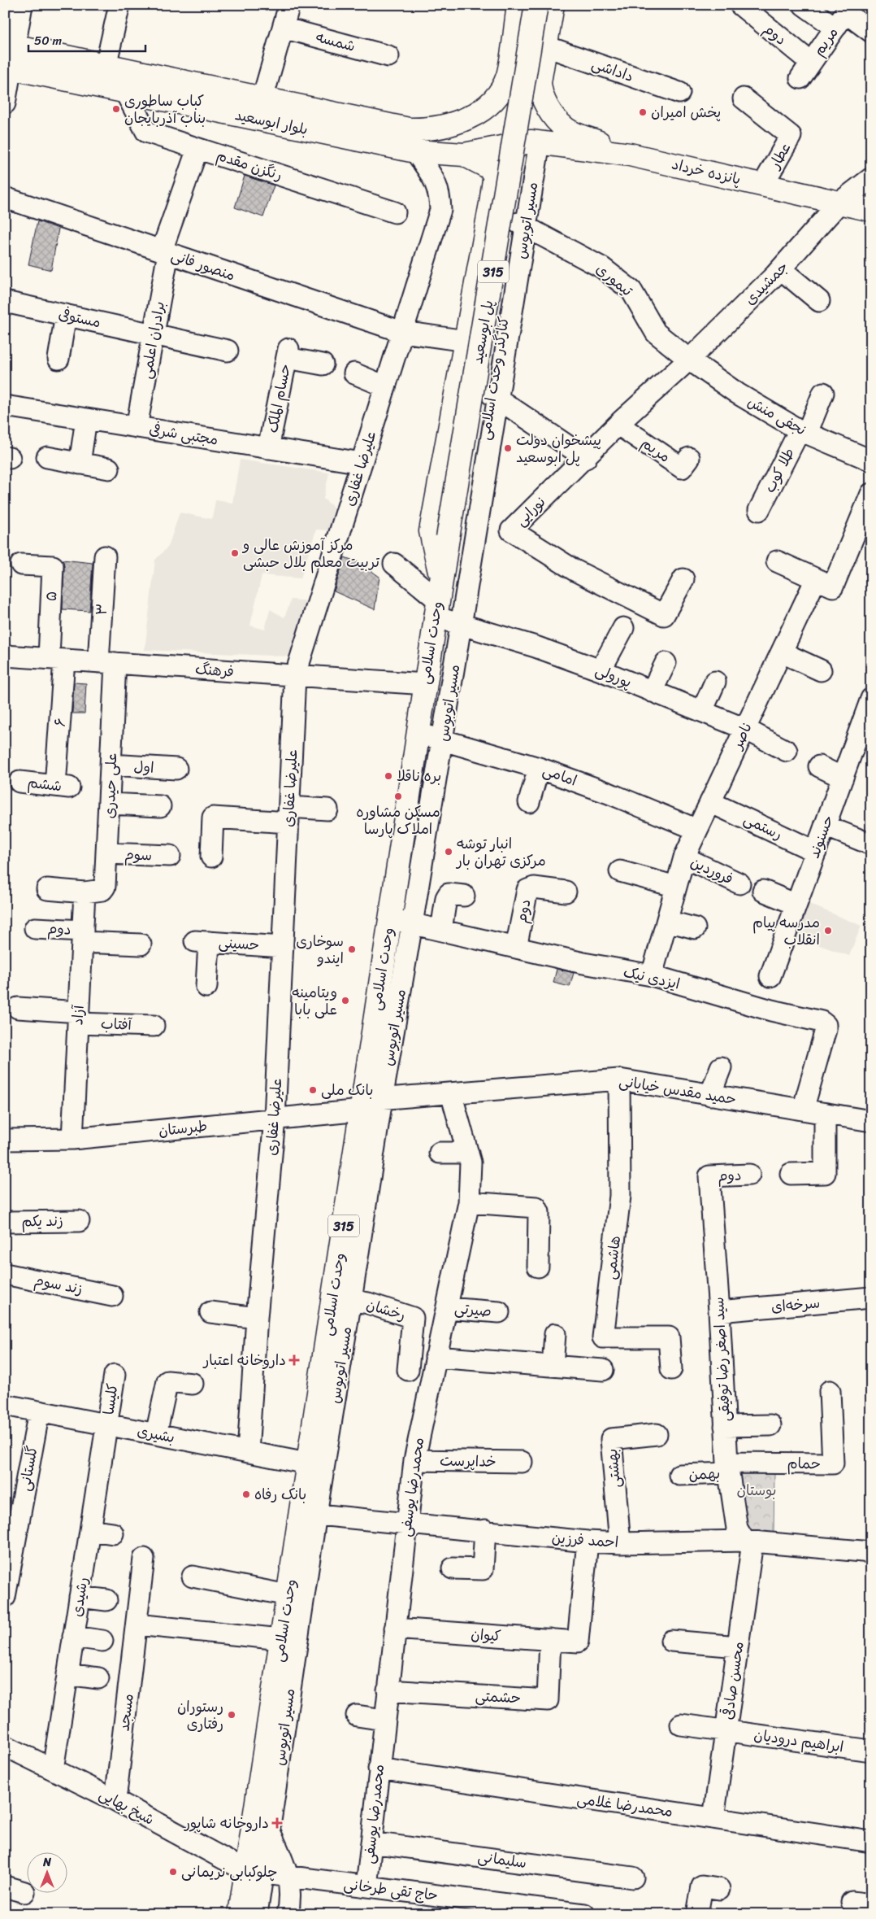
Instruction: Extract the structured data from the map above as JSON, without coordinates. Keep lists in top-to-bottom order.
{
  "streets": {
    "main road": [
      "بلوار ابوسعید",
      "پانزده خرداد",
      "315",
      "پل ابوسعید",
      "وحدت اسلامی"
    ],
    "street": [
      "دوم",
      "شمسه",
      "مریم",
      "داداشی",
      "عطار",
      "رنگزن مقدم",
      "مسیر اتوبوس",
      "منصور فانی",
      "تیموری",
      "جمشیدی",
      "مستوفی",
      "برادران اعلمی",
      "کنارگذر وحدت اسلامی",
      "حسام الملک",
      "نجفی منش",
      "مجتبی شرفی",
      "علیرضا غفاری",
      "طلا کوب",
      "نورایی",
      "۵",
      "۳",
      "فرهنگ",
      "پورولی",
      "۶",
      "ناصر",
      "اول",
      "امامی",
      "ششم",
      "علی حیدری",
      "رستمی",
      "حسنوند",
      "سوم",
      "فروردین",
      "حسینی",
      "ایزدی نیک",
      "آزاد",
      "آفتاب",
      "حمید مقدس خیابانی",
      "طبرستان",
      "زند یکم",
      "هاشمی",
      "زند سوم",
      "سرخه‌ای",
      "رخشان",
      "صیرتی",
      "سید اصغر رضا توفیقی",
      "کلیسا",
      "بشیری",
      "خداپرست",
      "حمام",
      "گلستانی",
      "بهشتی",
      "بهمن",
      "محمدرضا یوسفی",
      "احمد فرزین",
      "رشیدی",
      "کیوان",
      "محسن صادقی",
      "حشمتی",
      "مسجد",
      "ابراهیم درودیان",
      "محمدرضا غلامی",
      "شیخ بهایی",
      "سلیمانی",
      "حاج تقی طرخانی"
    ]
  },
  "crossings": [
    ["دوم", "مریم"],
    ["دوم", "ایزدی نیک"],
    ["دوم", "آزاد"],
    ["دوم", "سید اصغر رضا توفیقی"],
    ["مریم", "نورایی"],
    ["بلوار ابوسعید", "رنگزن مقدم"],
    ["بلوار ابوسعید", "پانزده خرداد"],
    ["بلوار ابوسعید", "مسیر اتوبوس"],
    ["بلوار ابوسعید", "کنارگذر وحدت اسلامی"],
    ["بلوار ابوسعید", "علیرضا غفاری"],
    ["عطار", "پانزده خرداد"],
    ["رنگزن مقدم", "برادران اعلمی"],
    ["پانزده خرداد", "مسیر اتوبوس"],
    ["پانزده خرداد", "جمشیدی"],
    ["پانزده خرداد", "کنارگذر وحدت اسلامی"],
    ["مسیر اتوبوس", "تیموری"],
    ["مسیر اتوبوس", "کنارگذر وحدت اسلامی"],
    ["مسیر اتوبوس", "وحدت اسلامی"],
    ["مسیر اتوبوس", "پورولی"],
    ["مسیر اتوبوس", "امامی"],
    ["مسیر اتوبوس", "ایزدی نیک"],
    ["مسیر اتوبوس", "حمید مقدس خیابانی"],
    ["مسیر اتوبوس", "طبرستان"],
    ["مسیر اتوبوس", "رخشان"],
    ["مسیر اتوبوس", "احمد فرزین"],
    ["مسیر اتوبوس", "شیخ بهایی"],
    ["مسیر اتوبوس", "حاج تقی طرخانی"],
    ["منصور فانی", "برادران اعلمی"],
    ["منصور فانی", "علیرضا غفاری"],
    ["منصور فانی", "وحدت اسلامی"],
    ["تیموری", "جمشیدی"],
    ["تیموری", "کنارگذر وحدت اسلامی"],
    ["تیموری", "نجفی منش"],
    ["تیموری", "نورایی"],
    ["جمشیدی", "نجفی منش"],
    ["جمشیدی", "نورایی"],
    ["مستوفی", "برادران اعلمی"],
    ["پل ابوسعید", "وحدت اسلامی"],
    ["برادران اعلمی", "مجتبی شرفی"],
    ["حسام الملک", "مجتبی شرفی"],
    ["نجفی منش", "طلا کوب"],
    ["نجفی منش", "نورایی"],
    ["مجتبی شرفی", "علیرضا غفاری"],
    ["علیرضا غفاری", "فرهنگ"],
    ["علیرضا غفاری", "حسینی"],
    ["علیرضا غفاری", "طبرستان"],
    ["علیرضا غفاری", "بشیری"],
    ["۵", "فرهنگ"],
    ["۵", "۶"],
    ["۳", "فرهنگ"],
    ["۳", "علی حیدری"],
    ["وحدت اسلامی", "فرهنگ"],
    ["وحدت اسلامی", "پورولی"],
    ["وحدت اسلامی", "امامی"],
    ["وحدت اسلامی", "ایزدی نیک"],
    ["وحدت اسلامی", "حمید مقدس خیابانی"],
    ["وحدت اسلامی", "طبرستان"],
    ["وحدت اسلامی", "رخشان"],
    ["وحدت اسلامی", "بشیری"],
    ["وحدت اسلامی", "احمد فرزین"],
    ["وحدت اسلامی", "شیخ بهایی"],
    ["وحدت اسلامی", "حاج تقی طرخانی"],
    ["فرهنگ", "۶"],
    ["فرهنگ", "علی حیدری"],
    ["پورولی", "ناصر"],
    ["۶", "ششم"],
    ["ناصر", "امامی"],
    ["ناصر", "رستمی"],
    ["ناصر", "فروردین"],
    ["ناصر", "ایزدی نیک"],
    ["اول", "علی حیدری"],
    ["علی حیدری", "سوم"],
    ["علی حیدری", "آزاد"],
    ["رستمی", "حسنوند"],
    ["ایزدی نیک", "حمید مقدس خیابانی"],
    ["آزاد", "آفتاب"],
    ["آزاد", "طبرستان"],
    ["حمید مقدس خیابانی", "طبرستان"],
    ["حمید مقدس خیابانی", "هاشمی"],
    ["حمید مقدس خیابانی", "محمدرضا یوسفی"],
    ["سرخه‌ای", "سید اصغر رضا توفیقی"],
    ["صیرتی", "محمدرضا یوسفی"],
    ["سید اصغر رضا توفیقی", "حمام"],
    ["سید اصغر رضا توفیقی", "بهمن"],
    ["سید اصغر رضا توفیقی", "احمد فرزین"],
    ["سید اصغر رضا توفیقی", "محسن صادقی"],
    ["کلیسا", "بشیری"],
    ["کلیسا", "رشیدی"],
    ["بشیری", "گلستانی"],
    ["بشیری", "رشیدی"],
    ["خداپرست", "محمدرضا یوسفی"],
    ["حمام", "بهمن"],
    ["بهشتی", "احمد فرزین"],
    ["محمدرضا یوسفی", "احمد فرزین"],
    ["محمدرضا یوسفی", "کیوان"],
    ["محمدرضا یوسفی", "حشمتی"],
    ["محمدرضا یوسفی", "محمدرضا غلامی"],
    ["محمدرضا یوسفی", "سلیمانی"],
    ["محمدرضا یوسفی", "حاج تقی طرخانی"],
    ["احمد فرزین", "کیوان"],
    ["احمد فرزین", "محسن صادقی"],
    ["رشیدی", "شیخ بهایی"],
    ["کیوان", "حشمتی"],
    ["محسن صادقی", "ابراهیم درودیان"],
    ["محسن صادقی", "محمدرضا غلامی"],
    ["مسجد", "شیخ بهایی"],
    ["شیخ بهایی", "حاج تقی طرخانی"]
  ],
  "parks": ["بوستان"],
  "places": {
    "other": [
      "کباب ساطوری بناب آذربایجان",
      "پخش امیران",
      "پیشخوان دولت پل ابوسعید",
      "مرکز آموزش عالی و تربیت معلم بلال حبشی",
      "بره ناقلا",
      "مسکن مشاوره املاک پارسا",
      "انبار توشه مرکزی تهران بار",
      "مدرسه پیام انقلاب",
      "سوخاری ایندو",
      "ویتامینه علی بابا",
      "بانک ملی",
      "بانک رفاه",
      "رستوران رفتاری",
      "چلوکبابی نریمانی"
    ],
    "health": ["داروخانه اعتبار", "داروخانه شاپور"]
  },
  "scale_bar": "50 m",
  "north": "top"
}
